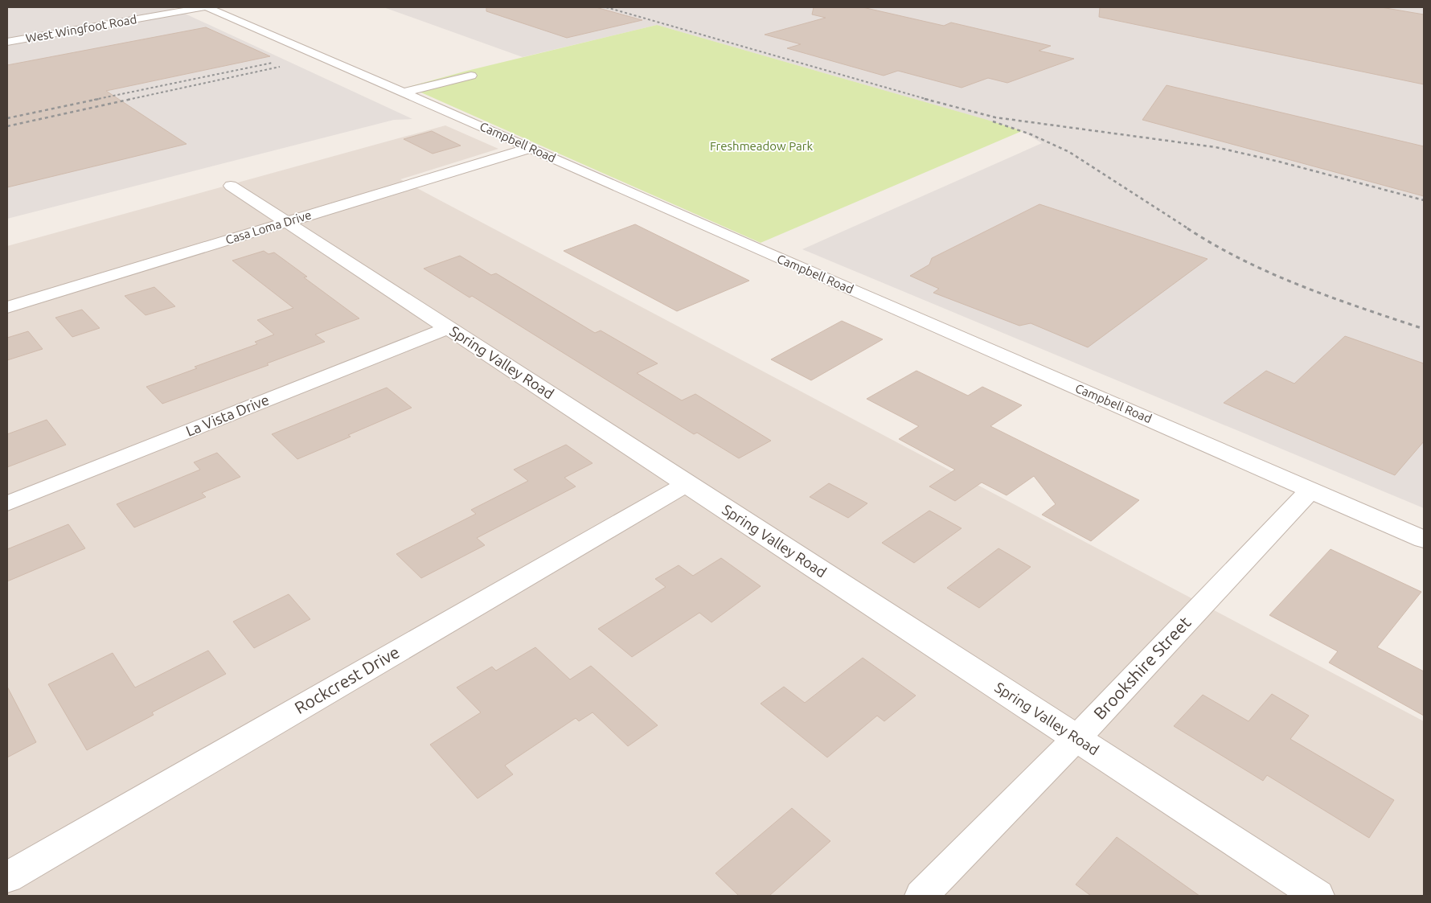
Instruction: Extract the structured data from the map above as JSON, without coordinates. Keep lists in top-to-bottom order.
{
  "streets": {
    "street": [
      "West Wingfoot Road",
      "Campbell Road",
      "Casa Loma Drive",
      "Spring Valley Road",
      "La Vista Drive",
      "Brookshire Street",
      "Rockcrest Drive"
    ]
  },
  "crossings": [
    ["Campbell Road", "Casa Loma Drive"],
    ["Campbell Road", "Brookshire Street"],
    ["Casa Loma Drive", "Spring Valley Road"],
    ["Spring Valley Road", "La Vista Drive"],
    ["Spring Valley Road", "Brookshire Street"],
    ["Spring Valley Road", "Rockcrest Drive"]
  ],
  "parks": ["Freshmeadow Park"]
}
